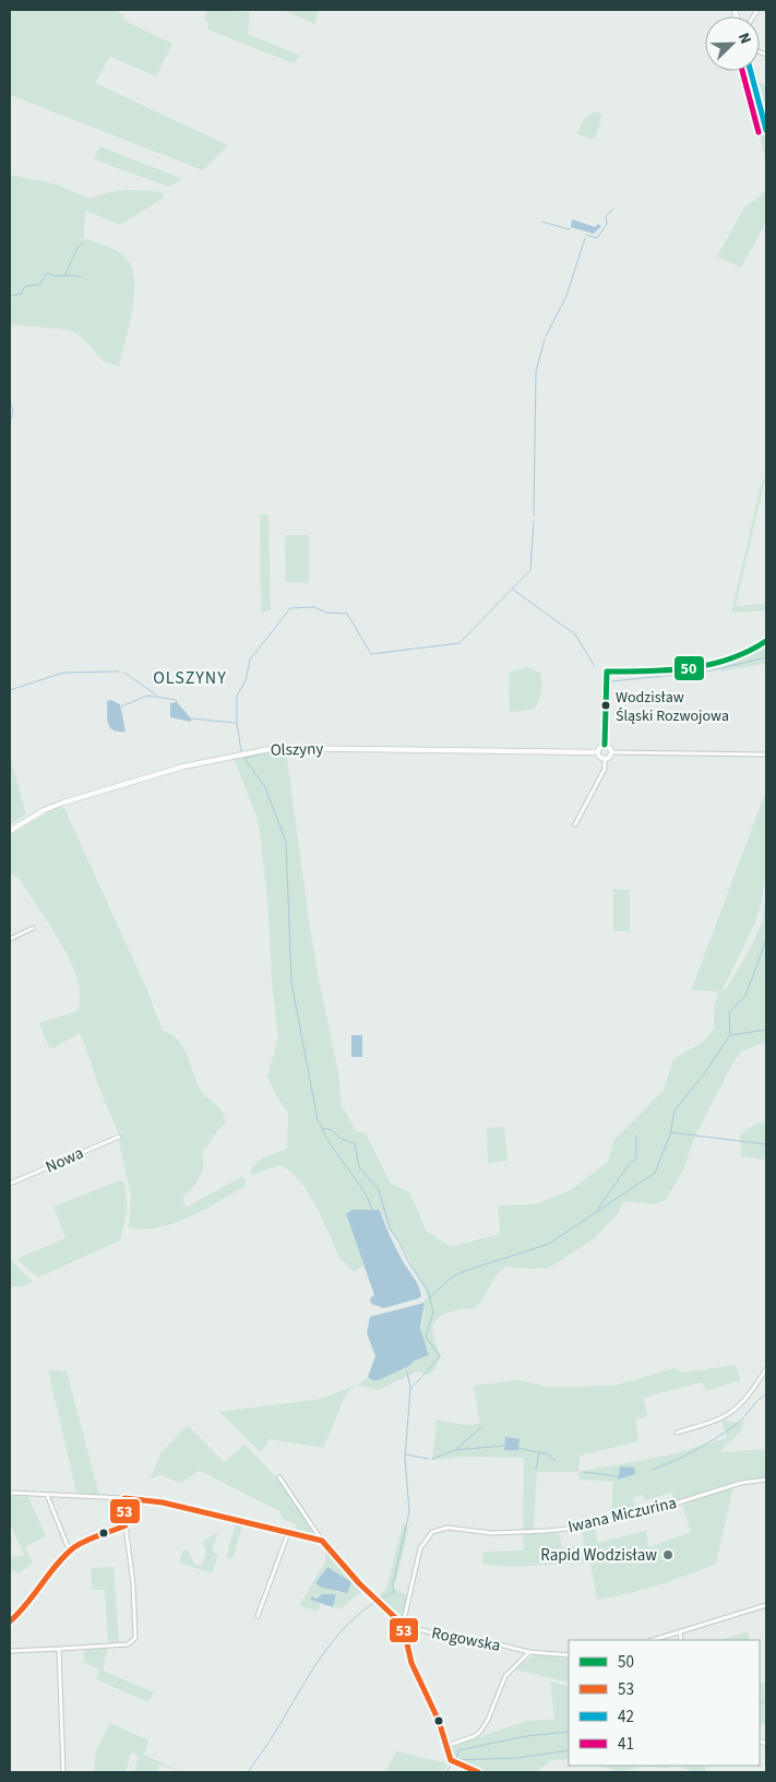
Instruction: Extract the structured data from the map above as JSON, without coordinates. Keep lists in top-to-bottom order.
{
  "streets": {
    "street": [
      "Olszyny",
      "Nowa",
      "Iwana Miczurina",
      "Rogowska"
    ]
  },
  "crossings": [
    ["Iwana Miczurina", "Rogowska"]
  ],
  "districts": ["OLSZYNY"],
  "places": ["Wodzisław Śląski Rozwojowa", "Rapid Wodzisław"],
  "lines": [
    "transit line 42",
    "transit line 41",
    "transit line 50",
    "transit line 53"
  ],
  "legend": [
    "50",
    "53",
    "42",
    "41"
  ],
  "north": "top right"
}
